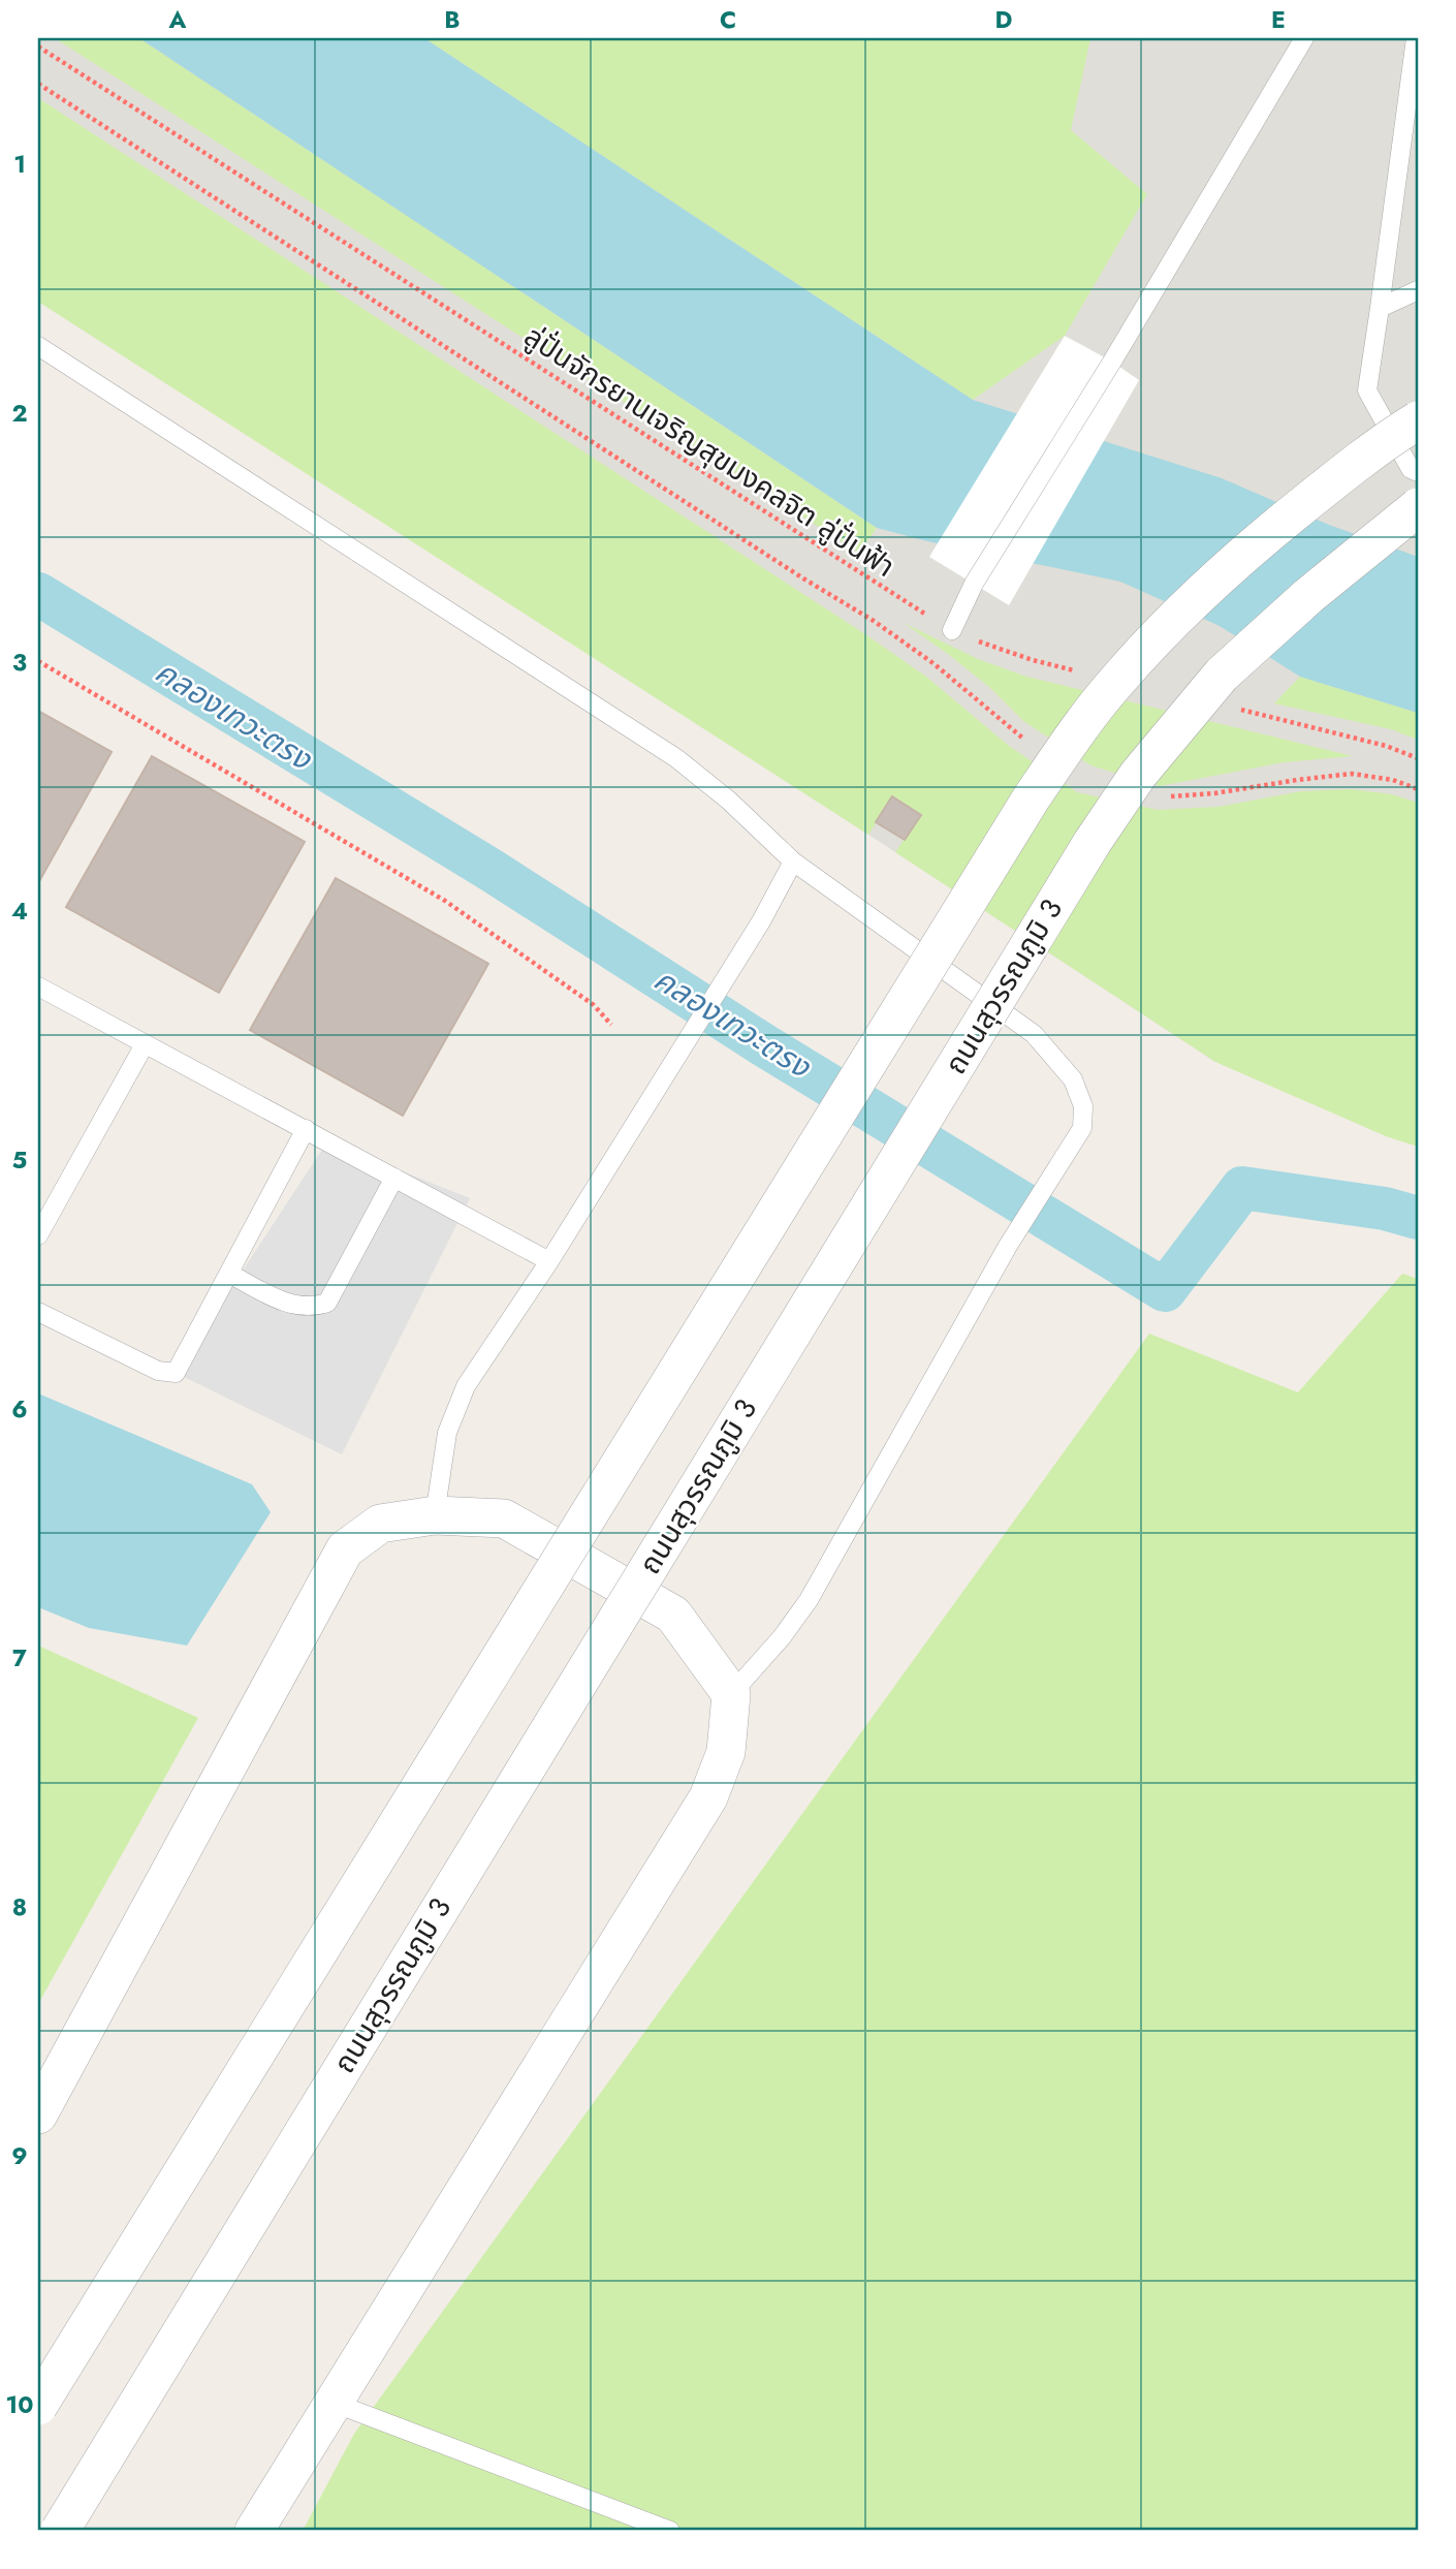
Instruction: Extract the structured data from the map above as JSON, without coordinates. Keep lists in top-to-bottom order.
{
  "streets": {
    "street": ["ถนนสุวรรณภูมิ 3"],
    "path": ["ลู่ปั่นจักรยานเจริญสุขมงคลจิต ลู่ปั่นฟ้า"]
  },
  "water": ["คลองเทวะตรง"],
  "grid": {
    "columns": [
      "A",
      "B",
      "C",
      "D",
      "E"
    ],
    "rows": [
      "1",
      "2",
      "3",
      "4",
      "5",
      "6",
      "7",
      "8",
      "9",
      "10"
    ]
  }
}
